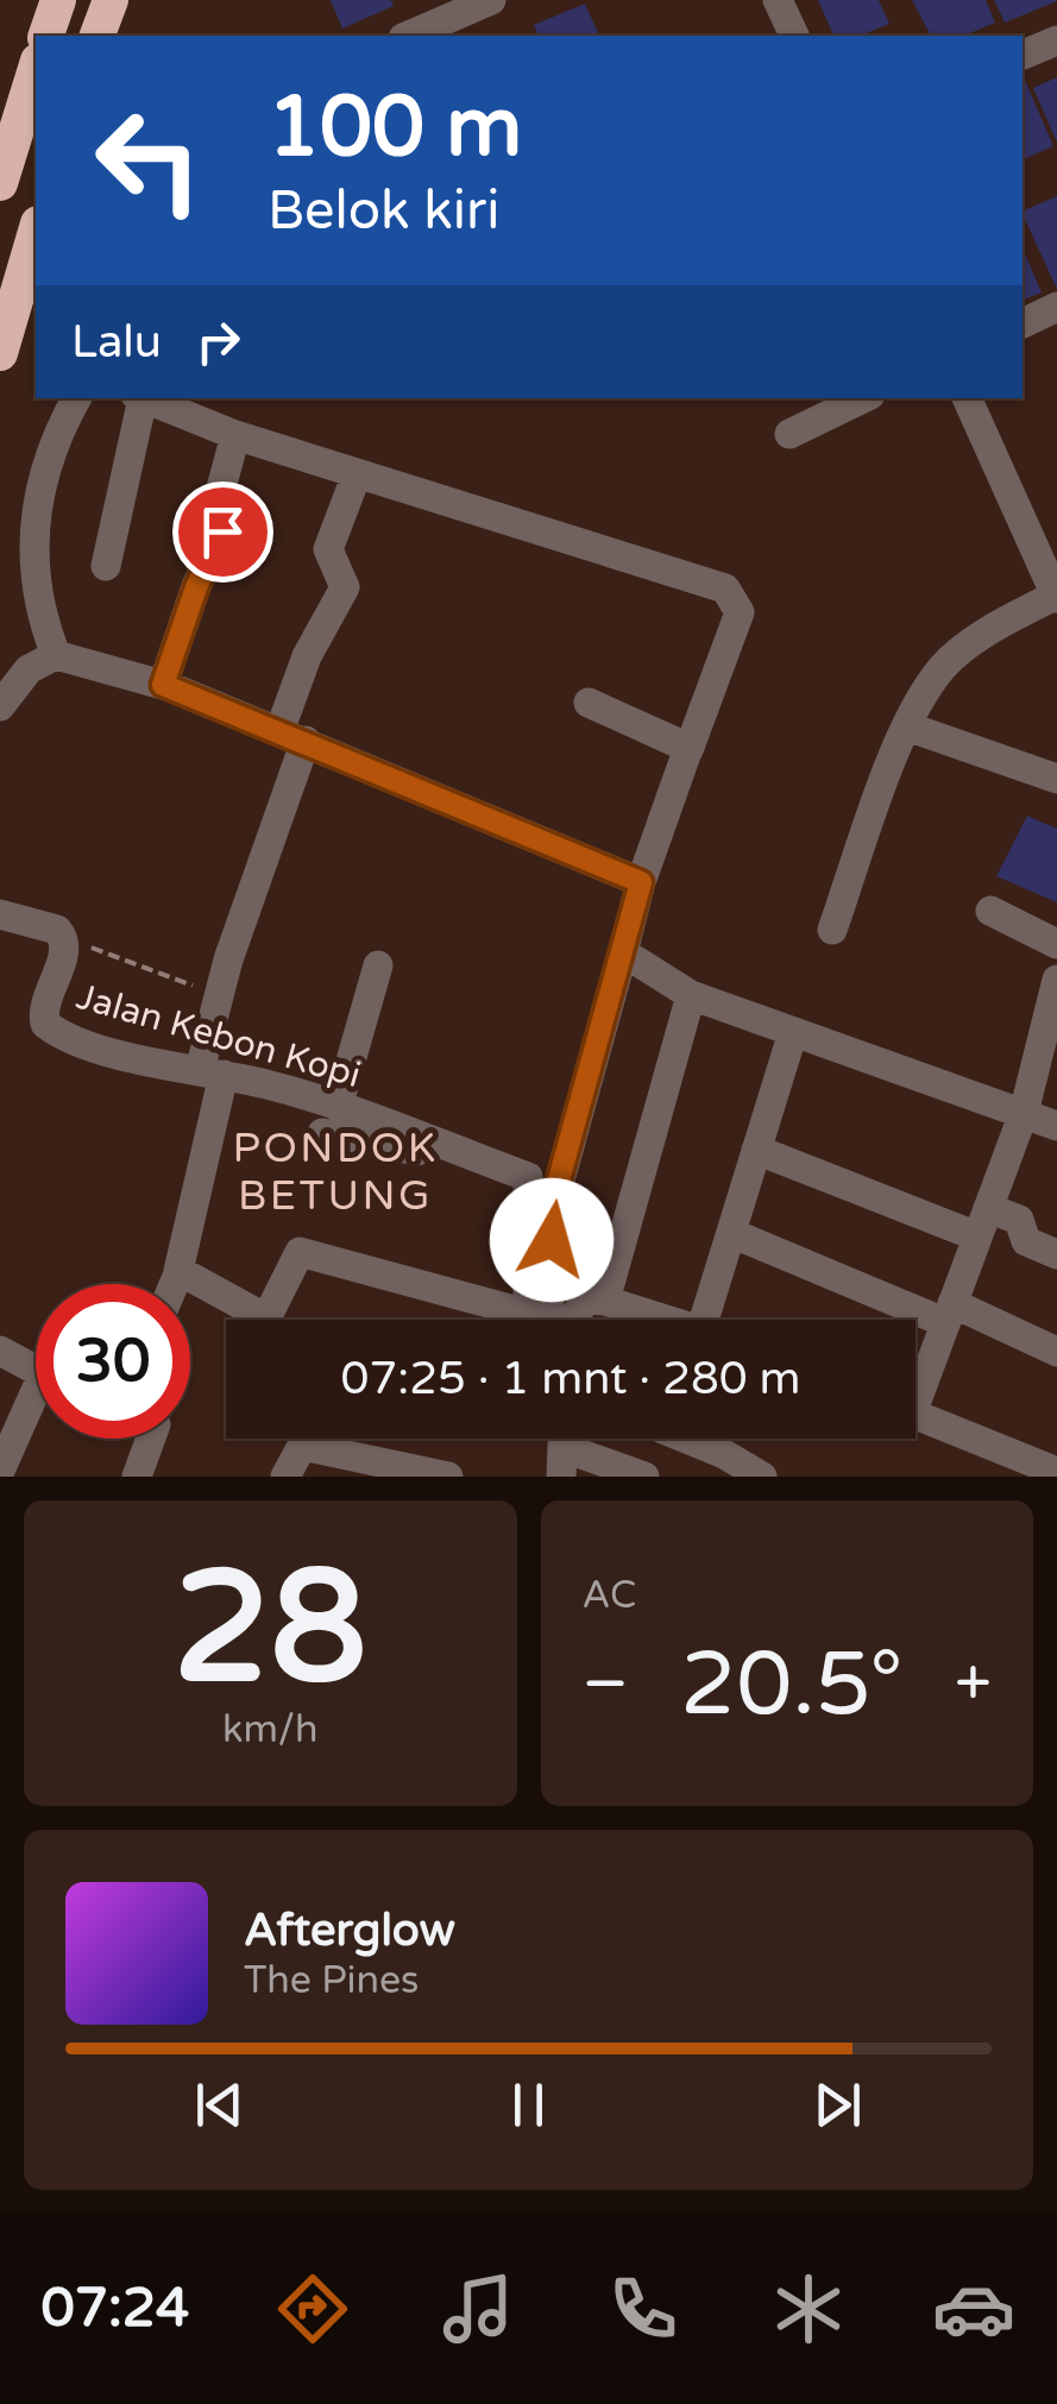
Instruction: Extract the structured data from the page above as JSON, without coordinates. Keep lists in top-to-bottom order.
{
  "streets": {
    "street": ["Jalan Kebon Kopi"]
  },
  "districts": ["PONDOK BETUNG"],
  "page": {
    "turn": ["100 m", "Belok kiri"],
    "then": "Lalu",
    "limit": "30",
    "trip": "07:25 · 1 mnt · 280 m",
    "tile": [
      ["28", "km/h"],
      "AC"
    ],
    "heat": ["−", "20.5°", "+"],
    "song": ["Afterglow", "The Pines"],
    "tabs": "07:24"
  }
}
